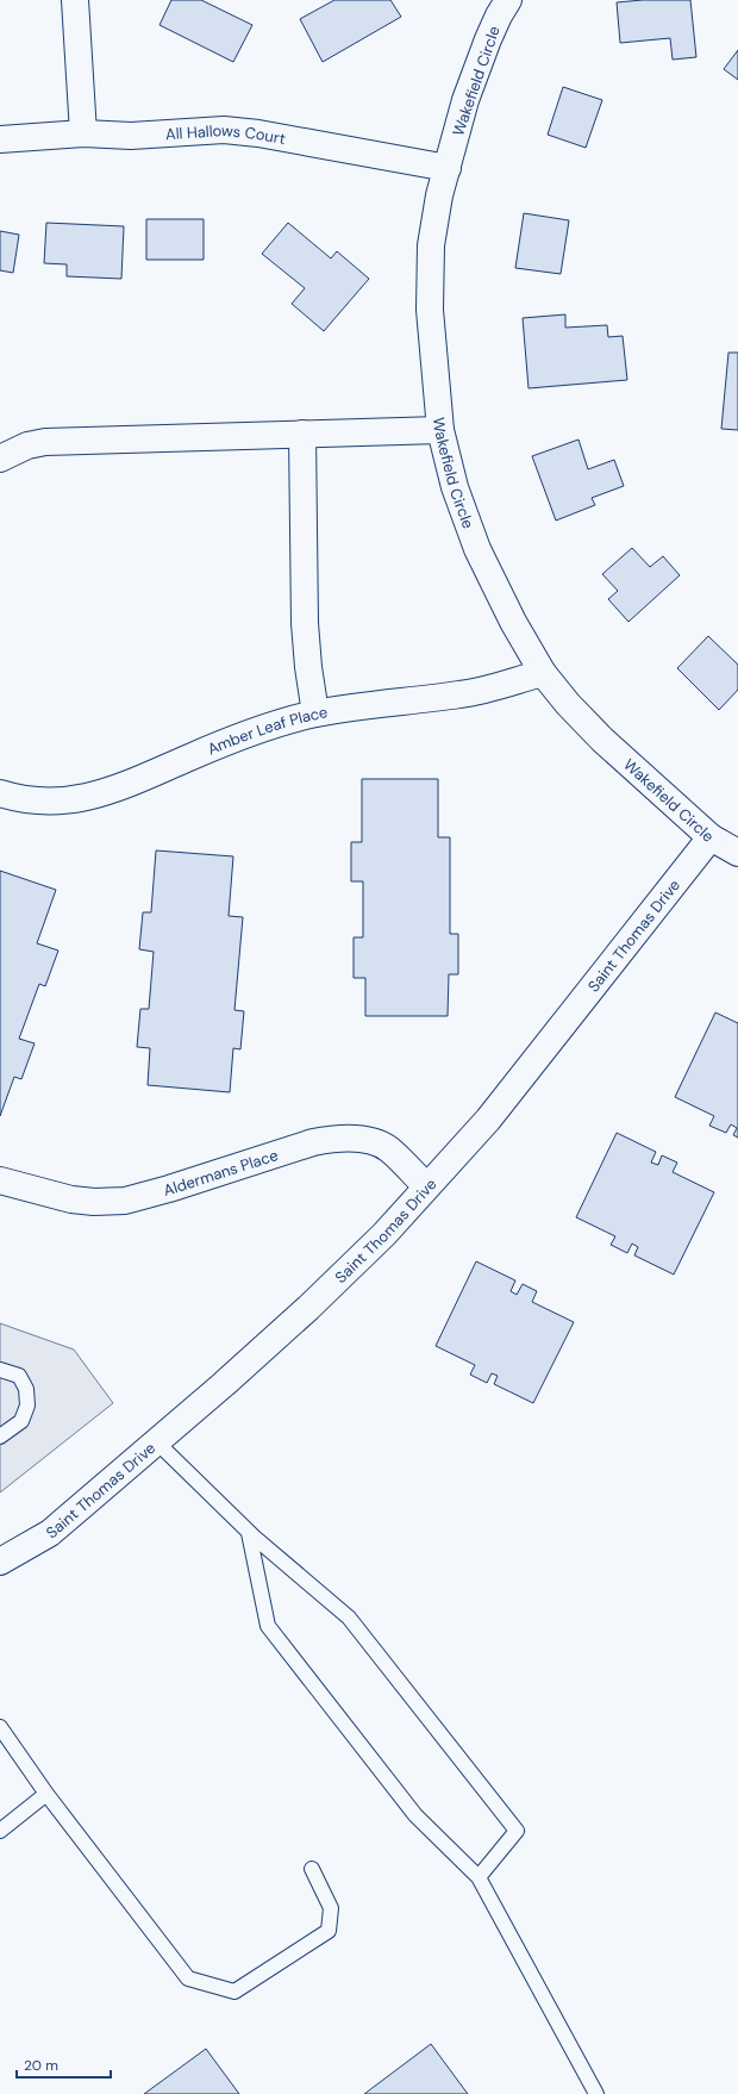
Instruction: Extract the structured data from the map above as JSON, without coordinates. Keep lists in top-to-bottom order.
{
  "streets": {
    "street": [
      "Wakefield Circle",
      "All Hallows Court",
      "Amber Leaf Place",
      "Saint Thomas Drive",
      "Aldermans Place"
    ]
  },
  "crossings": [
    ["Wakefield Circle", "All Hallows Court"],
    ["Wakefield Circle", "Amber Leaf Place"],
    ["Wakefield Circle", "Saint Thomas Drive"],
    ["Saint Thomas Drive", "Aldermans Place"]
  ],
  "scale_bar": "20 m"
}
